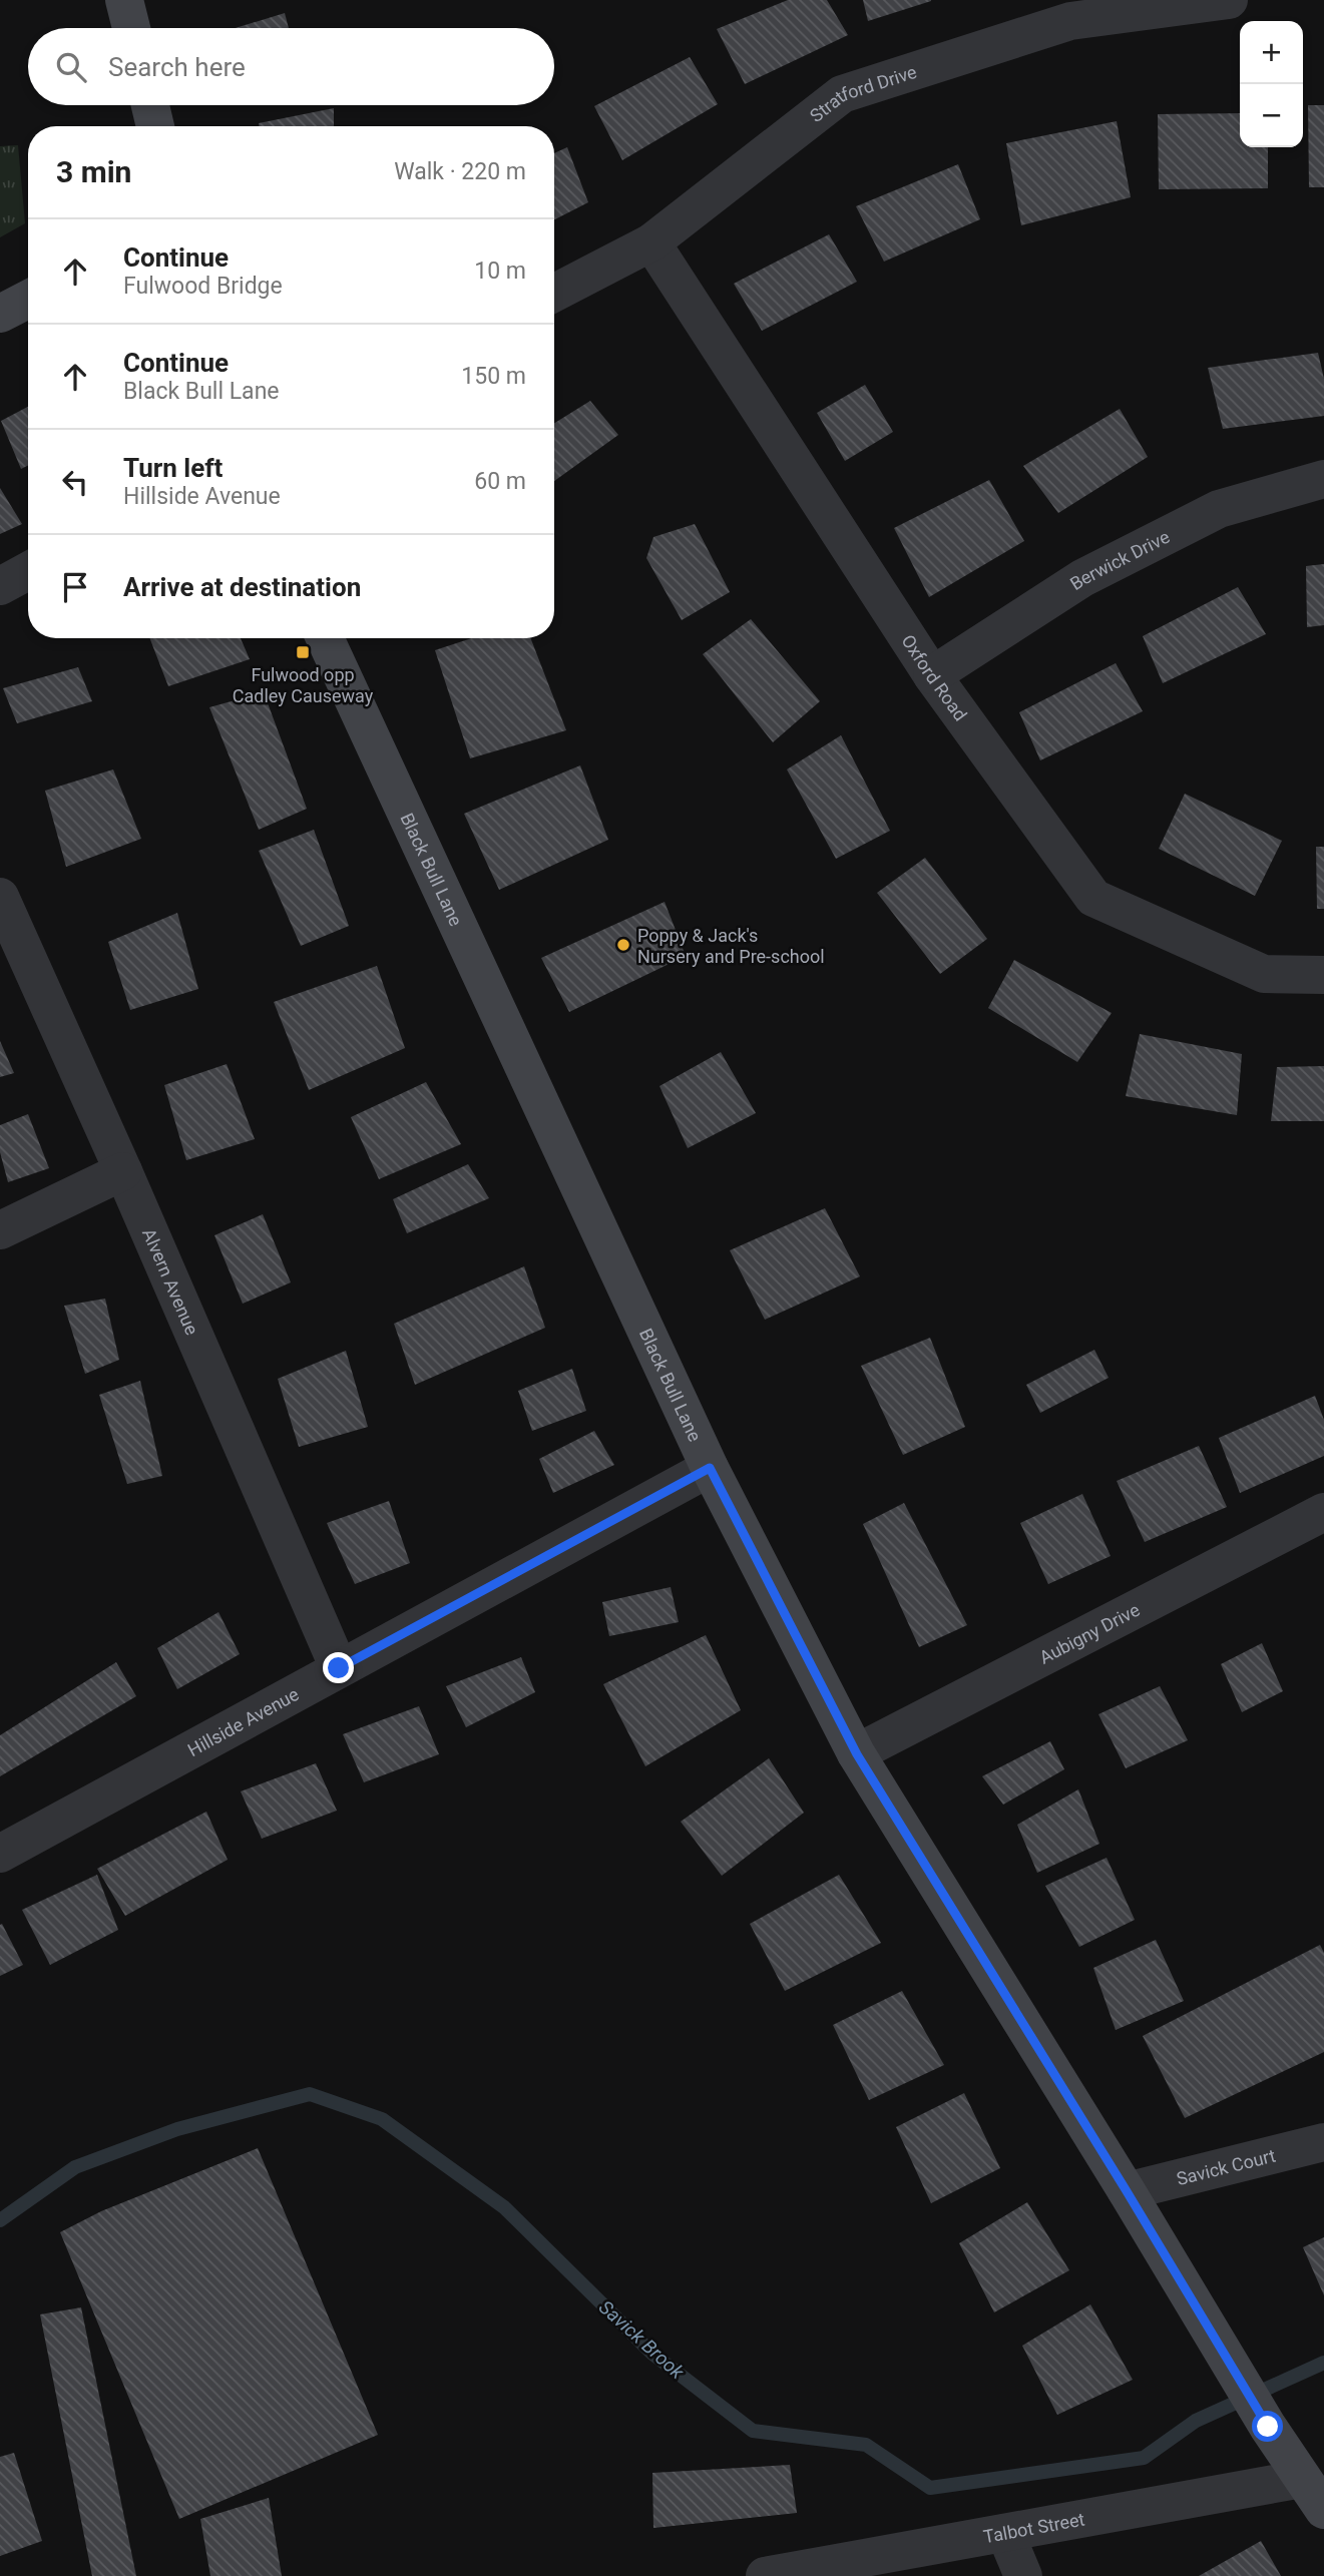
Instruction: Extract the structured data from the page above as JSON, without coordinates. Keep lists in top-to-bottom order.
{
  "streets": {
    "street": [
      "Stratford Drive",
      "Berwick Drive",
      "Oxford Road",
      "Black Bull Lane",
      "Alvern Avenue",
      "Aubigny Drive",
      "Hillside Avenue",
      "Savick Court",
      "Talbot Street"
    ]
  },
  "crossings": [
    ["Stratford Drive", "Oxford Road"],
    ["Berwick Drive", "Oxford Road"],
    ["Black Bull Lane", "Aubigny Drive"],
    ["Black Bull Lane", "Hillside Avenue"],
    ["Black Bull Lane", "Savick Court"],
    ["Black Bull Lane", "Talbot Street"],
    ["Alvern Avenue", "Hillside Avenue"]
  ],
  "water": ["Savick Brook"],
  "places": {
    "transit": ["Fulwood opp Cadley Causeway"],
    "other": ["Poppy & Jack's Nursery and Pre-school"]
  },
  "page": {
    "map_buttons": ["+", "−"],
    "search": "Search here",
    "heading": ["3 min", "Walk · 220 m"],
    "list": [
      ["Continue", "Fulwood Bridge", "10 m"],
      ["Continue", "Black Bull Lane", "150 m"],
      ["Turn left", "Hillside Avenue", "60 m"],
      "Arrive at destination"
    ]
  }
}
